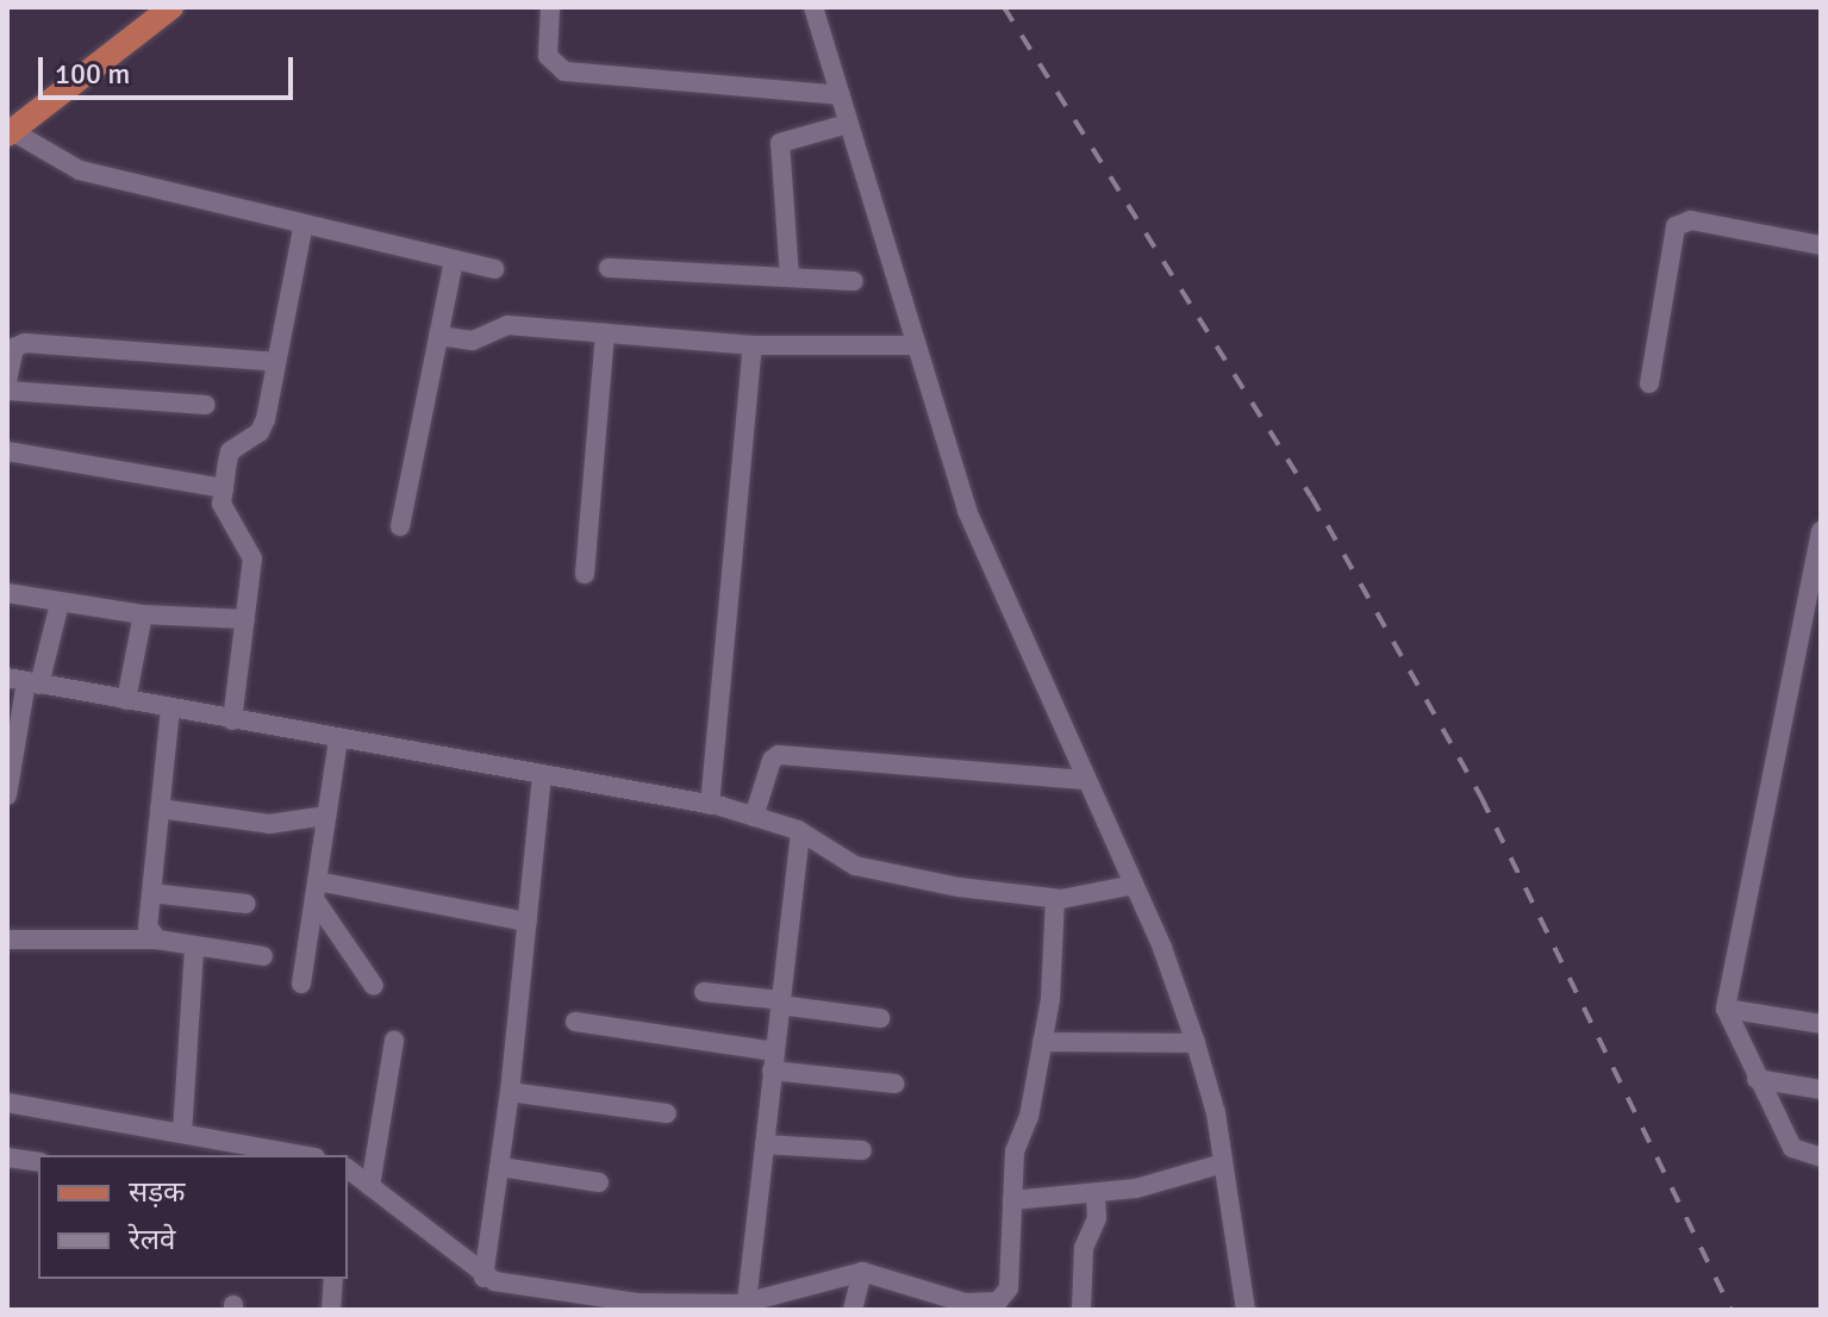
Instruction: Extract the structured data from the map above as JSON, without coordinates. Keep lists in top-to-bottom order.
{
  "legend": ["सड़क", "रेलवे"],
  "scale_bar": "100 m"
}
